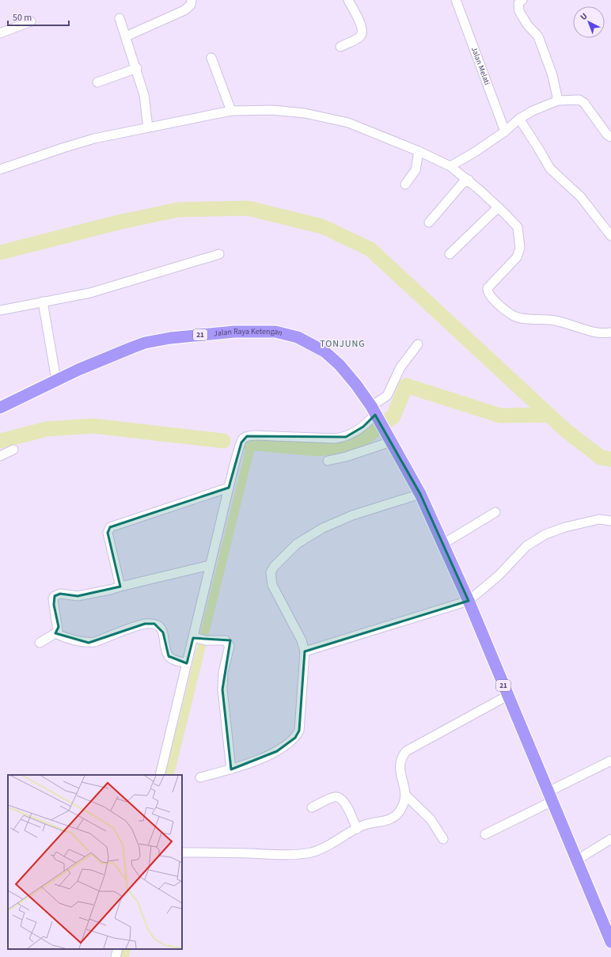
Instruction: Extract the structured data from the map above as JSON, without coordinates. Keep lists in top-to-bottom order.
{
  "streets": {
    "highway": ["Jalan Raya Ketengan", "21"],
    "street": ["Jalan Melati"]
  },
  "crossings": [
    ["Jalan Raya Ketengan", "21"]
  ],
  "districts": ["TONJUNG"],
  "scale_bar": "50 m",
  "north": "top left"
}
